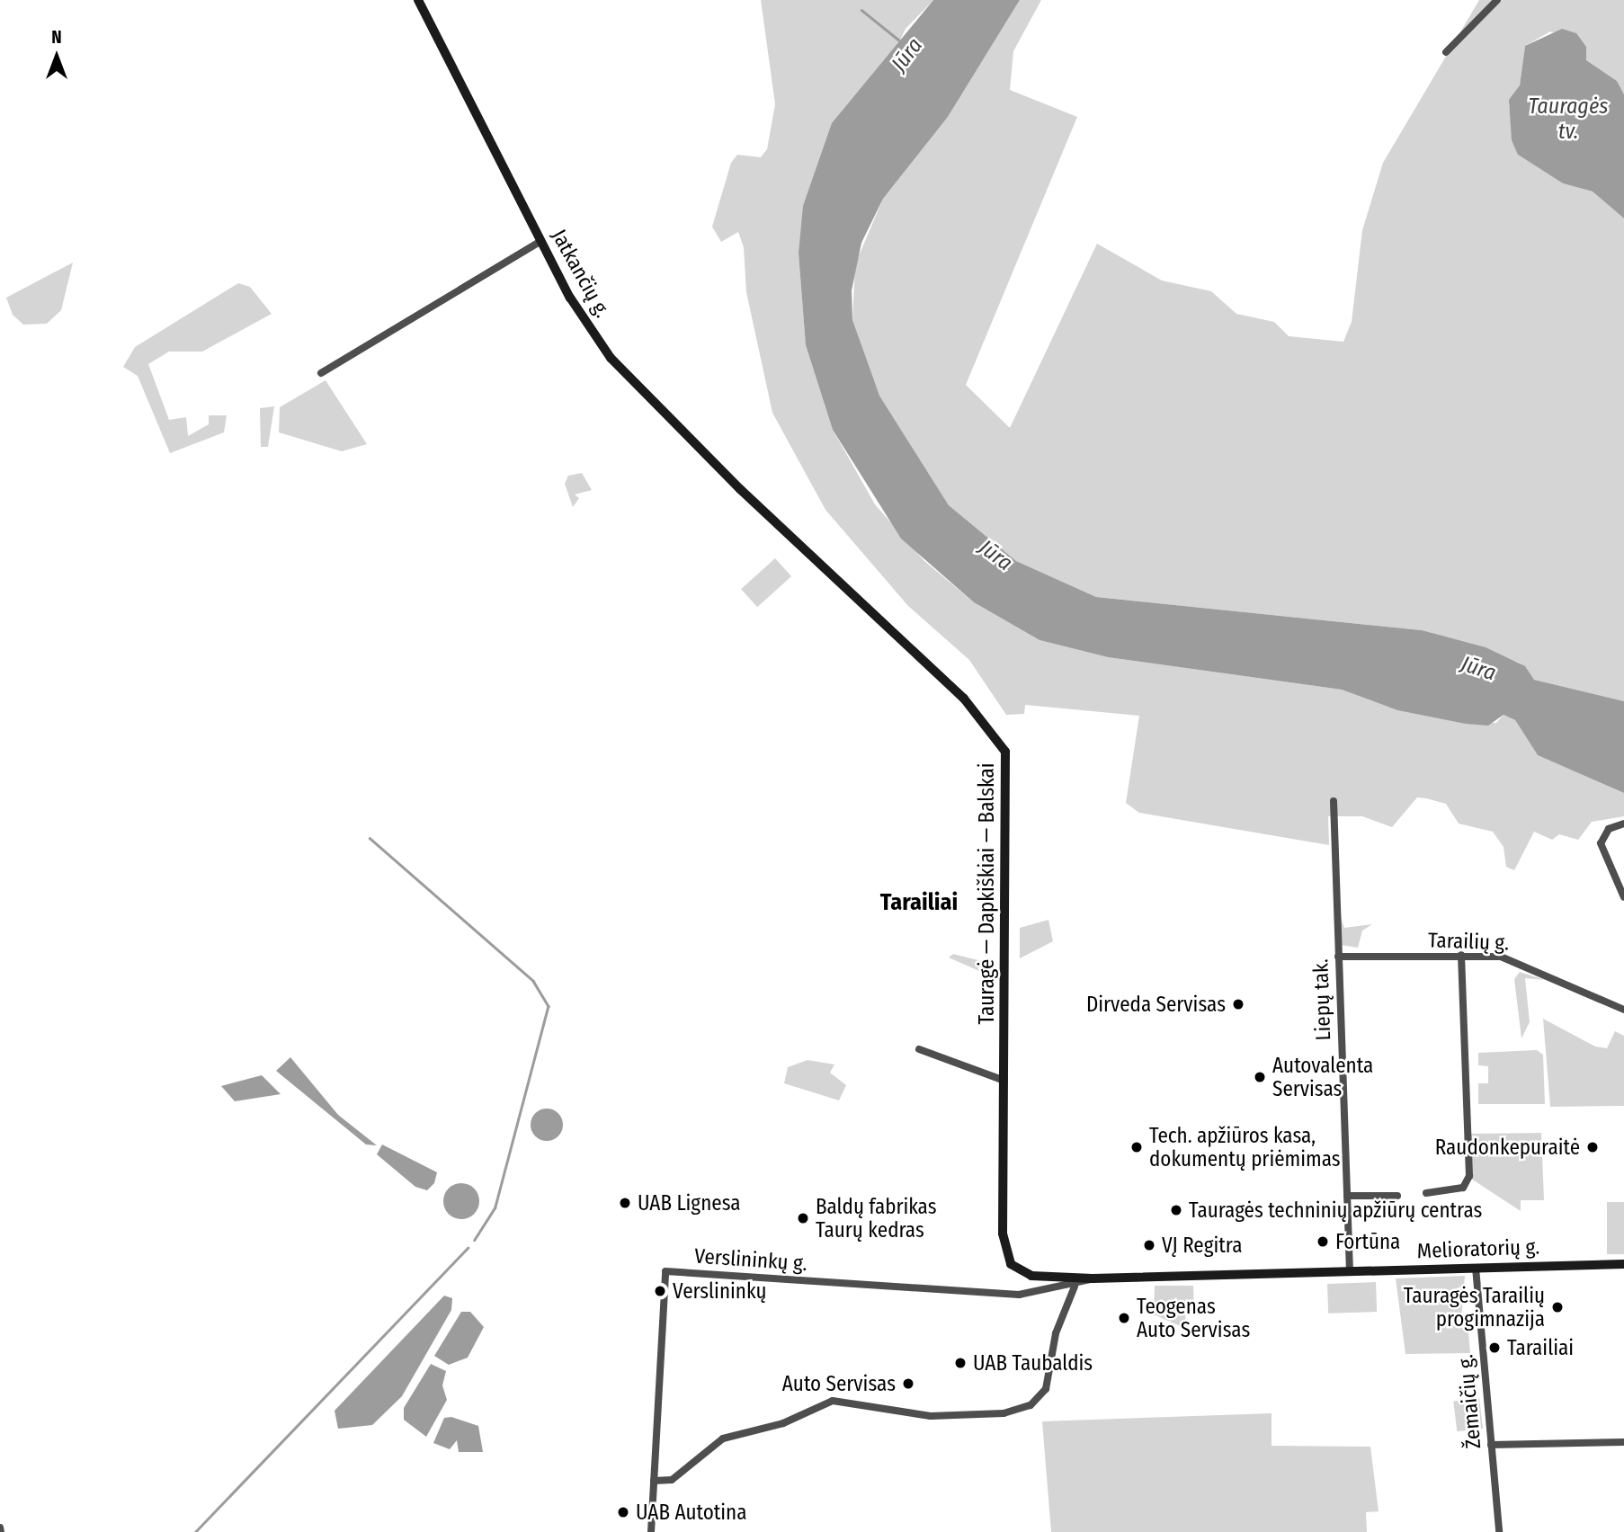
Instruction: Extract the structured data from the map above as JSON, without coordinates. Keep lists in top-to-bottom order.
{
  "streets": {
    "main road": ["Jatkančių g.", "Tauragė — Dapkiškiai — Balskai", "Melioratorių g."],
    "street": [
      "Tarailių g.",
      "Liepų tak.",
      "Verslininkų g.",
      "Žemaičių g."
    ]
  },
  "crossings": [
    ["Jatkančių g.", "Tauragė — Dapkiškiai — Balskai"],
    ["Tauragė — Dapkiškiai — Balskai", "Melioratorių g."],
    ["Tarailių g.", "Liepų tak."],
    ["Liepų tak.", "Melioratorių g."],
    ["Melioratorių g.", "Verslininkų g."],
    ["Melioratorių g.", "Žemaičių g."]
  ],
  "districts": ["Tarailiai"],
  "water": ["Jūra", "Tauragės tv."],
  "places": [
    "Dirveda Servisas",
    "Autovalenta Servisas",
    "Tech. apžiūros kasa, dokumentų priėmimas",
    "Raudonkepuraitė",
    "UAB Lignesa",
    "Tauragės techninių apžiūrų centras",
    "Baldų fabrikas Taurų kedras",
    "Fortūna",
    "VĮ Regitra",
    "Verslininkų",
    "Tauragės Tarailių progimnazija",
    "Teogenas Auto Servisas",
    "Tarailiai",
    "UAB Taubaldis",
    "Auto Servisas",
    "UAB Autotina"
  ],
  "north": "top"
}
